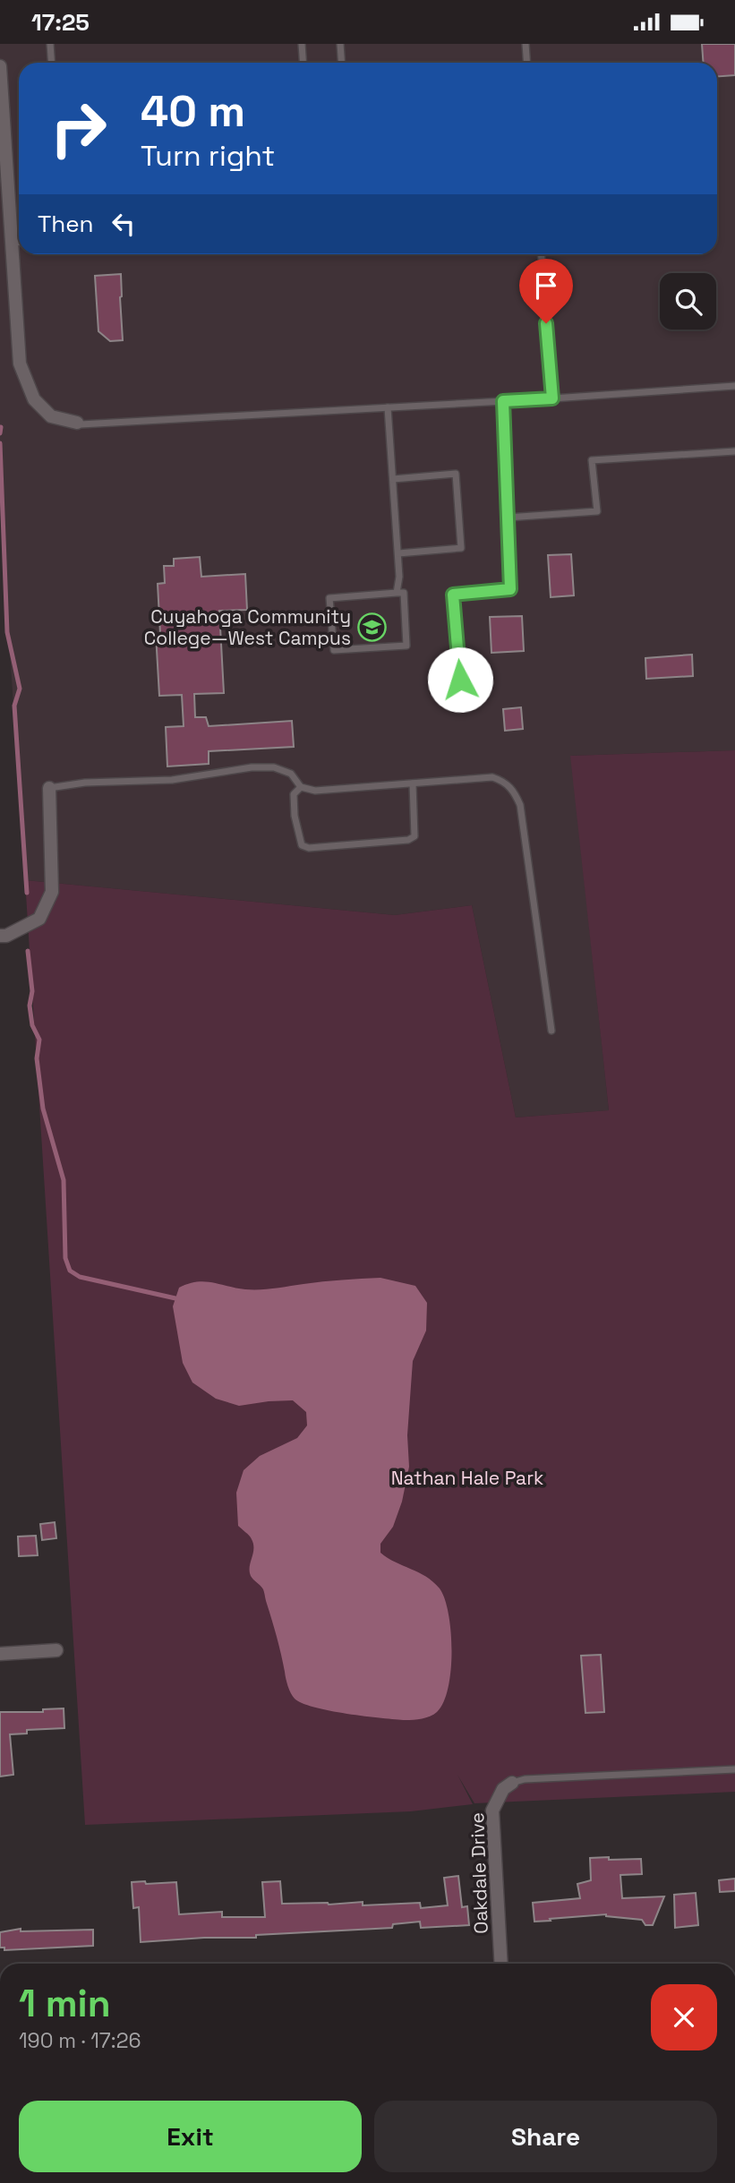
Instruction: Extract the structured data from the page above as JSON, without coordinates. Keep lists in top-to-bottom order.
{
  "streets": {
    "street": ["Oakdale Drive"]
  },
  "parks": ["Nathan Hale Park"],
  "places": {
    "school or university": ["Cuyahoga Community College—West Campus"]
  },
  "page": {
    "status": "17:25",
    "turn": ["40 m", "Turn right"],
    "then": "Then",
    "heading": ["1 min", "190 m · 17:26"],
    "buttons": ["Exit", "Share"]
  }
}
